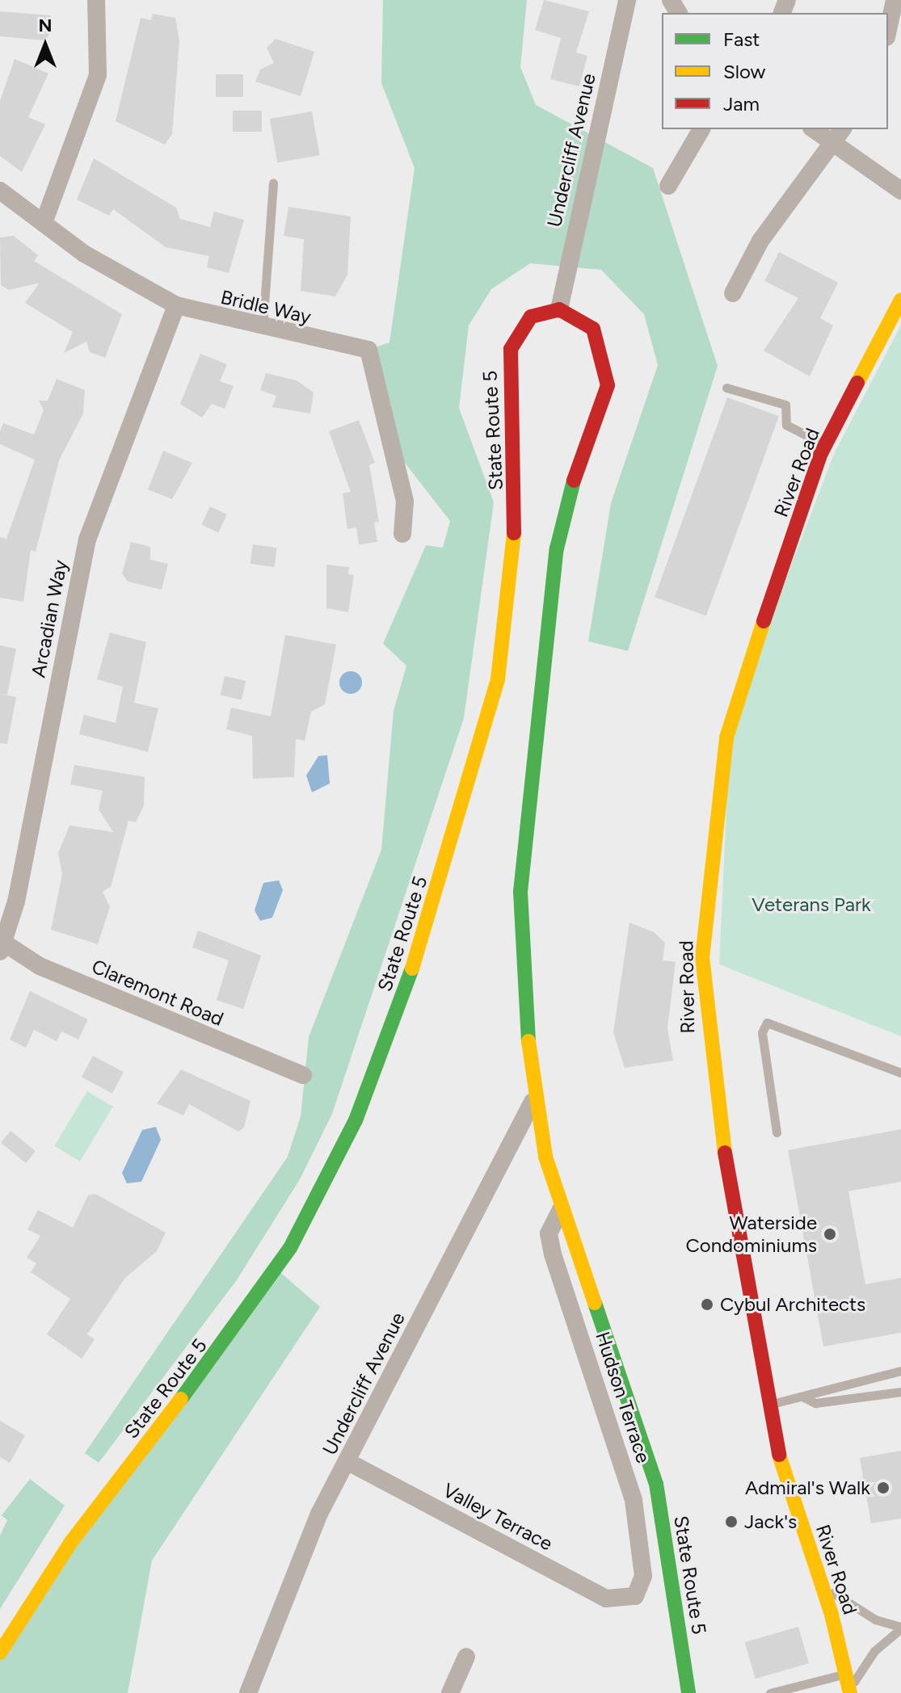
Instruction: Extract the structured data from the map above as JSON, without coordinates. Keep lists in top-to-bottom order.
{
  "streets": {
    "main road": ["State Route 5", "River Road"],
    "street": [
      "Undercliff Avenue",
      "Bridle Way",
      "Arcadian Way",
      "Claremont Road",
      "Hudson Terrace",
      "Valley Terrace"
    ]
  },
  "crossings": [
    ["Undercliff Avenue", "State Route 5"],
    ["Undercliff Avenue", "Valley Terrace"],
    ["Bridle Way", "Arcadian Way"],
    ["State Route 5", "Hudson Terrace"],
    ["Arcadian Way", "Claremont Road"],
    ["Hudson Terrace", "Valley Terrace"]
  ],
  "parks": ["Veterans Park"],
  "places": [
    "Waterside Condominiums",
    "Cybul Architects",
    "Admiral's Walk",
    "Jack's"
  ],
  "legend": ["Fast", "Slow", "Jam"],
  "north": "top"
}
